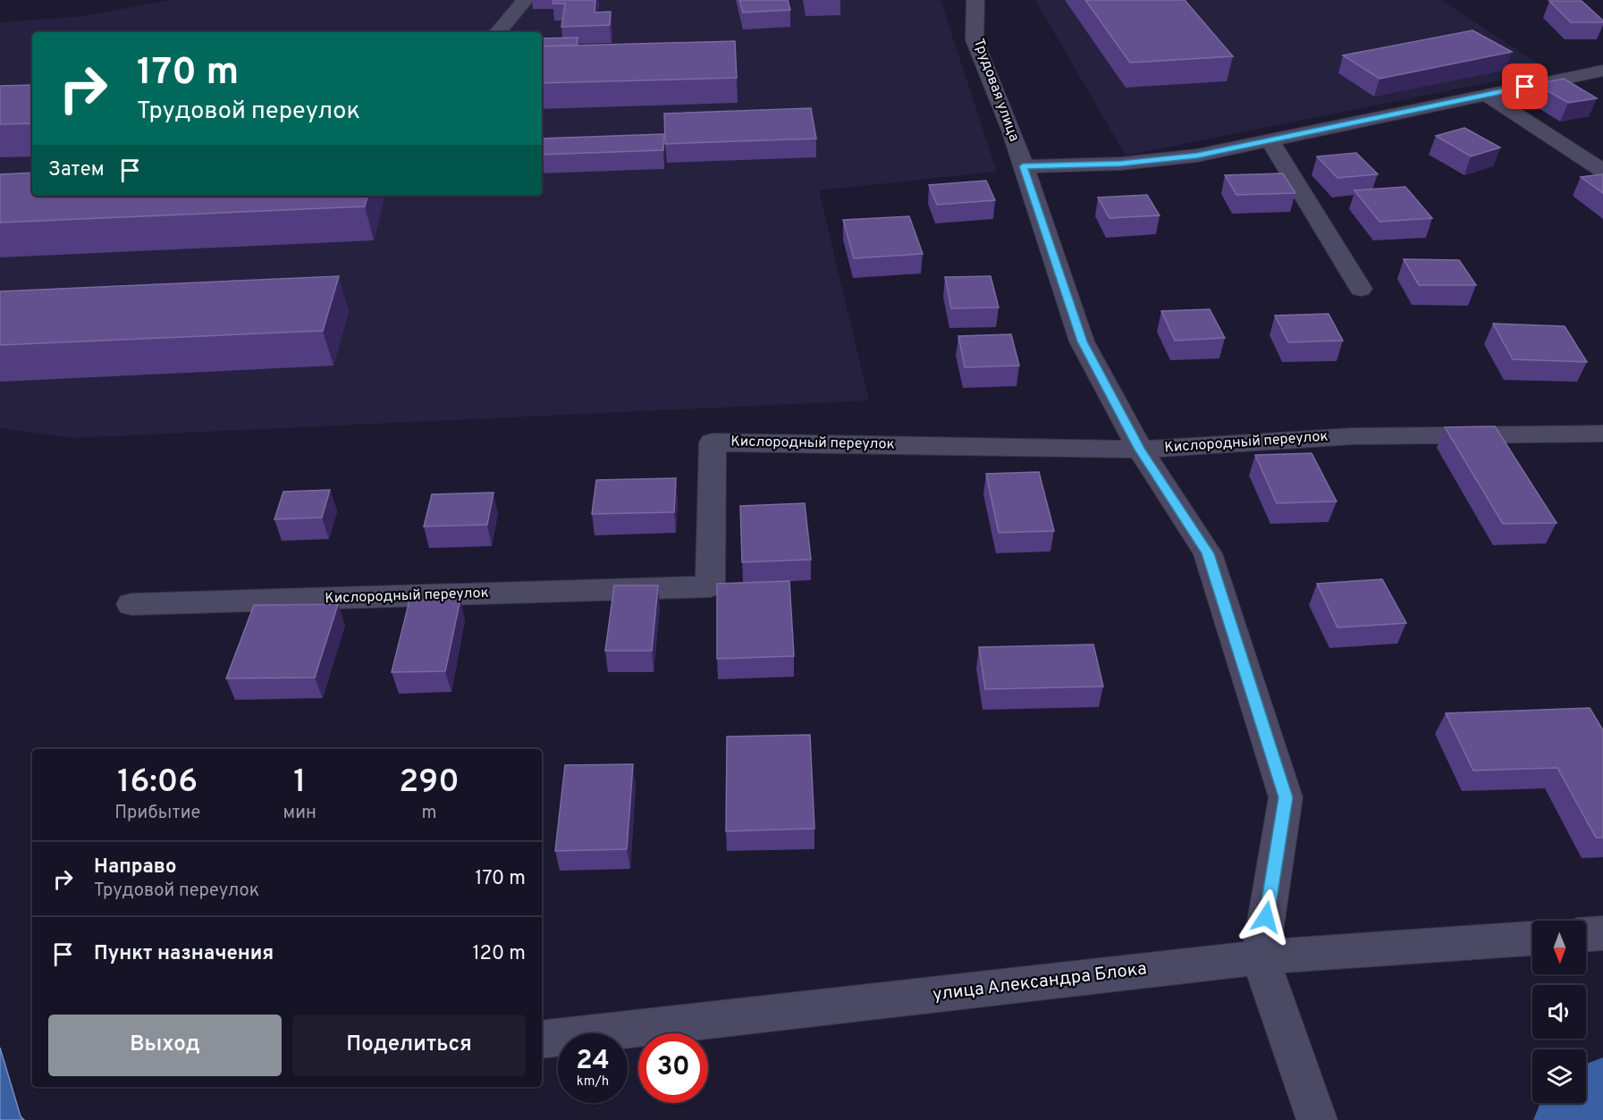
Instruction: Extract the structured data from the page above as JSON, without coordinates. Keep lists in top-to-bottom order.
{
  "streets": {
    "street": ["Трудовая улица", "Кислородный переулок", "улица Александра Блока"]
  },
  "crossings": [
    ["Трудовая улица", "Кислородный переулок"],
    ["Трудовая улица", "улица Александра Блока"]
  ],
  "north": "bottom",
  "page": {
    "turn": ["170 m", "Трудовой переулок"],
    "then": "Затем",
    "eta": [
      "16:06",
      "Прибытие",
      "1",
      "мин",
      "290",
      "m"
    ],
    "list": [
      {
        "name": "Направо",
        "note": "Трудовой переулок",
        "value": "170 m"
      },
      {
        "name": "Пункт назначения",
        "value": "120 m"
      }
    ],
    "buttons": ["Выход", "Поделиться"],
    "speed": "24 km/h",
    "limit": "30"
  }
}
